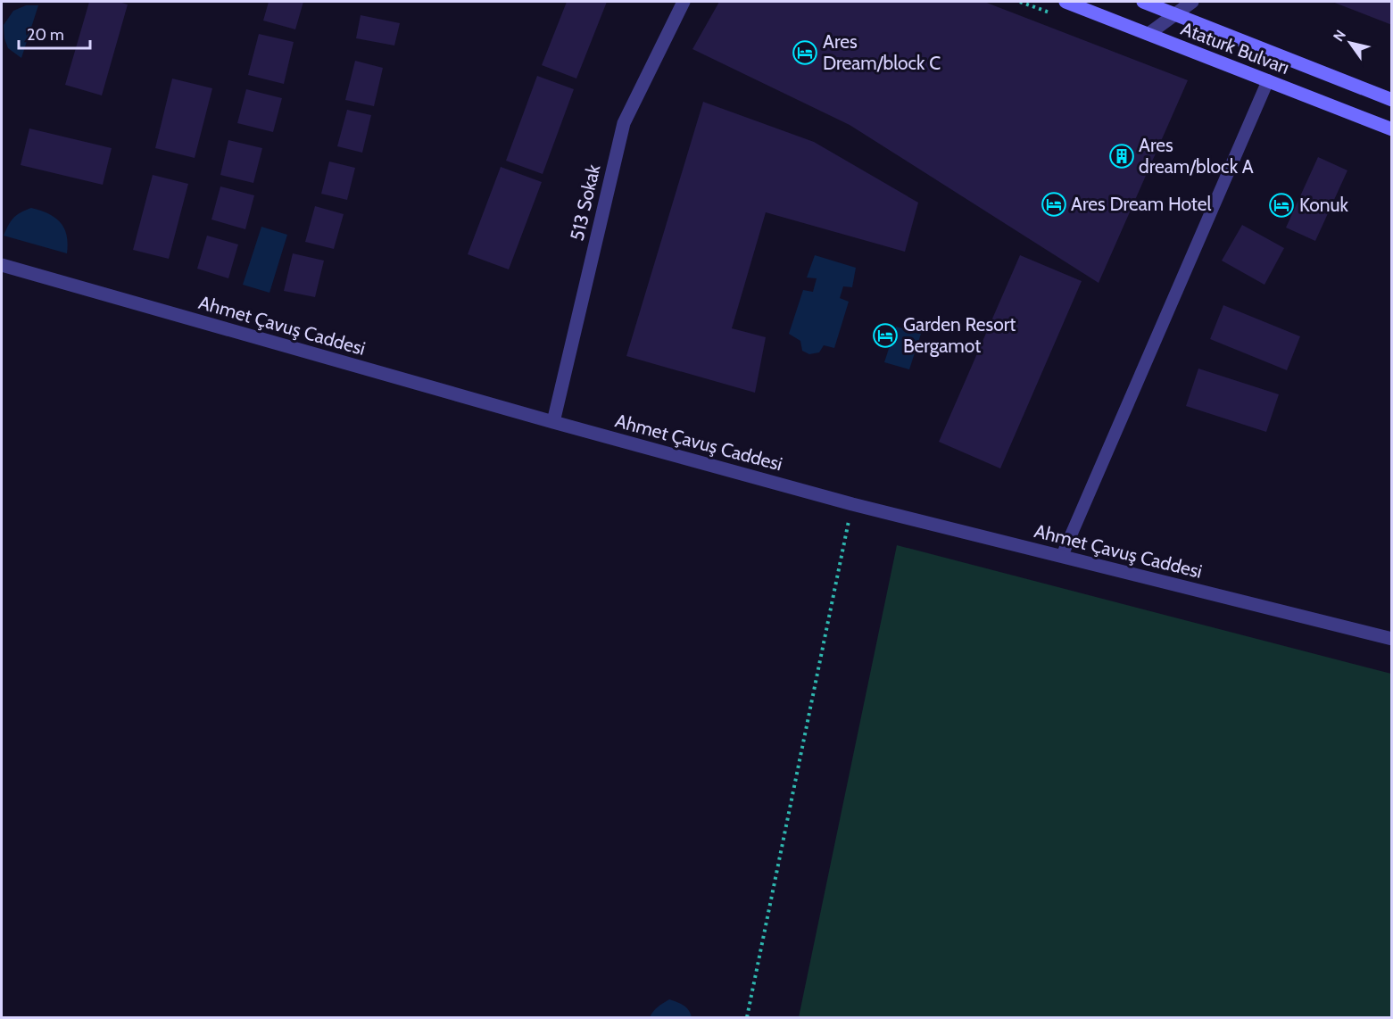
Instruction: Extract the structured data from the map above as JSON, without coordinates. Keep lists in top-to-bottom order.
{
  "streets": {
    "main road": ["Ataturk Bulvarı"],
    "street": ["513 Sokak", "Ahmet Çavuş Caddesi"]
  },
  "crossings": [
    ["513 Sokak", "Ahmet Çavuş Caddesi"]
  ],
  "places": {
    "hotel": [
      "Ares Dream/block C",
      "Ares Dream Hotel",
      "Konuk",
      "Garden Resort Bergamot"
    ],
    "building": ["Ares dream/block A"]
  },
  "scale_bar": "20 m",
  "north": "top left"
}
